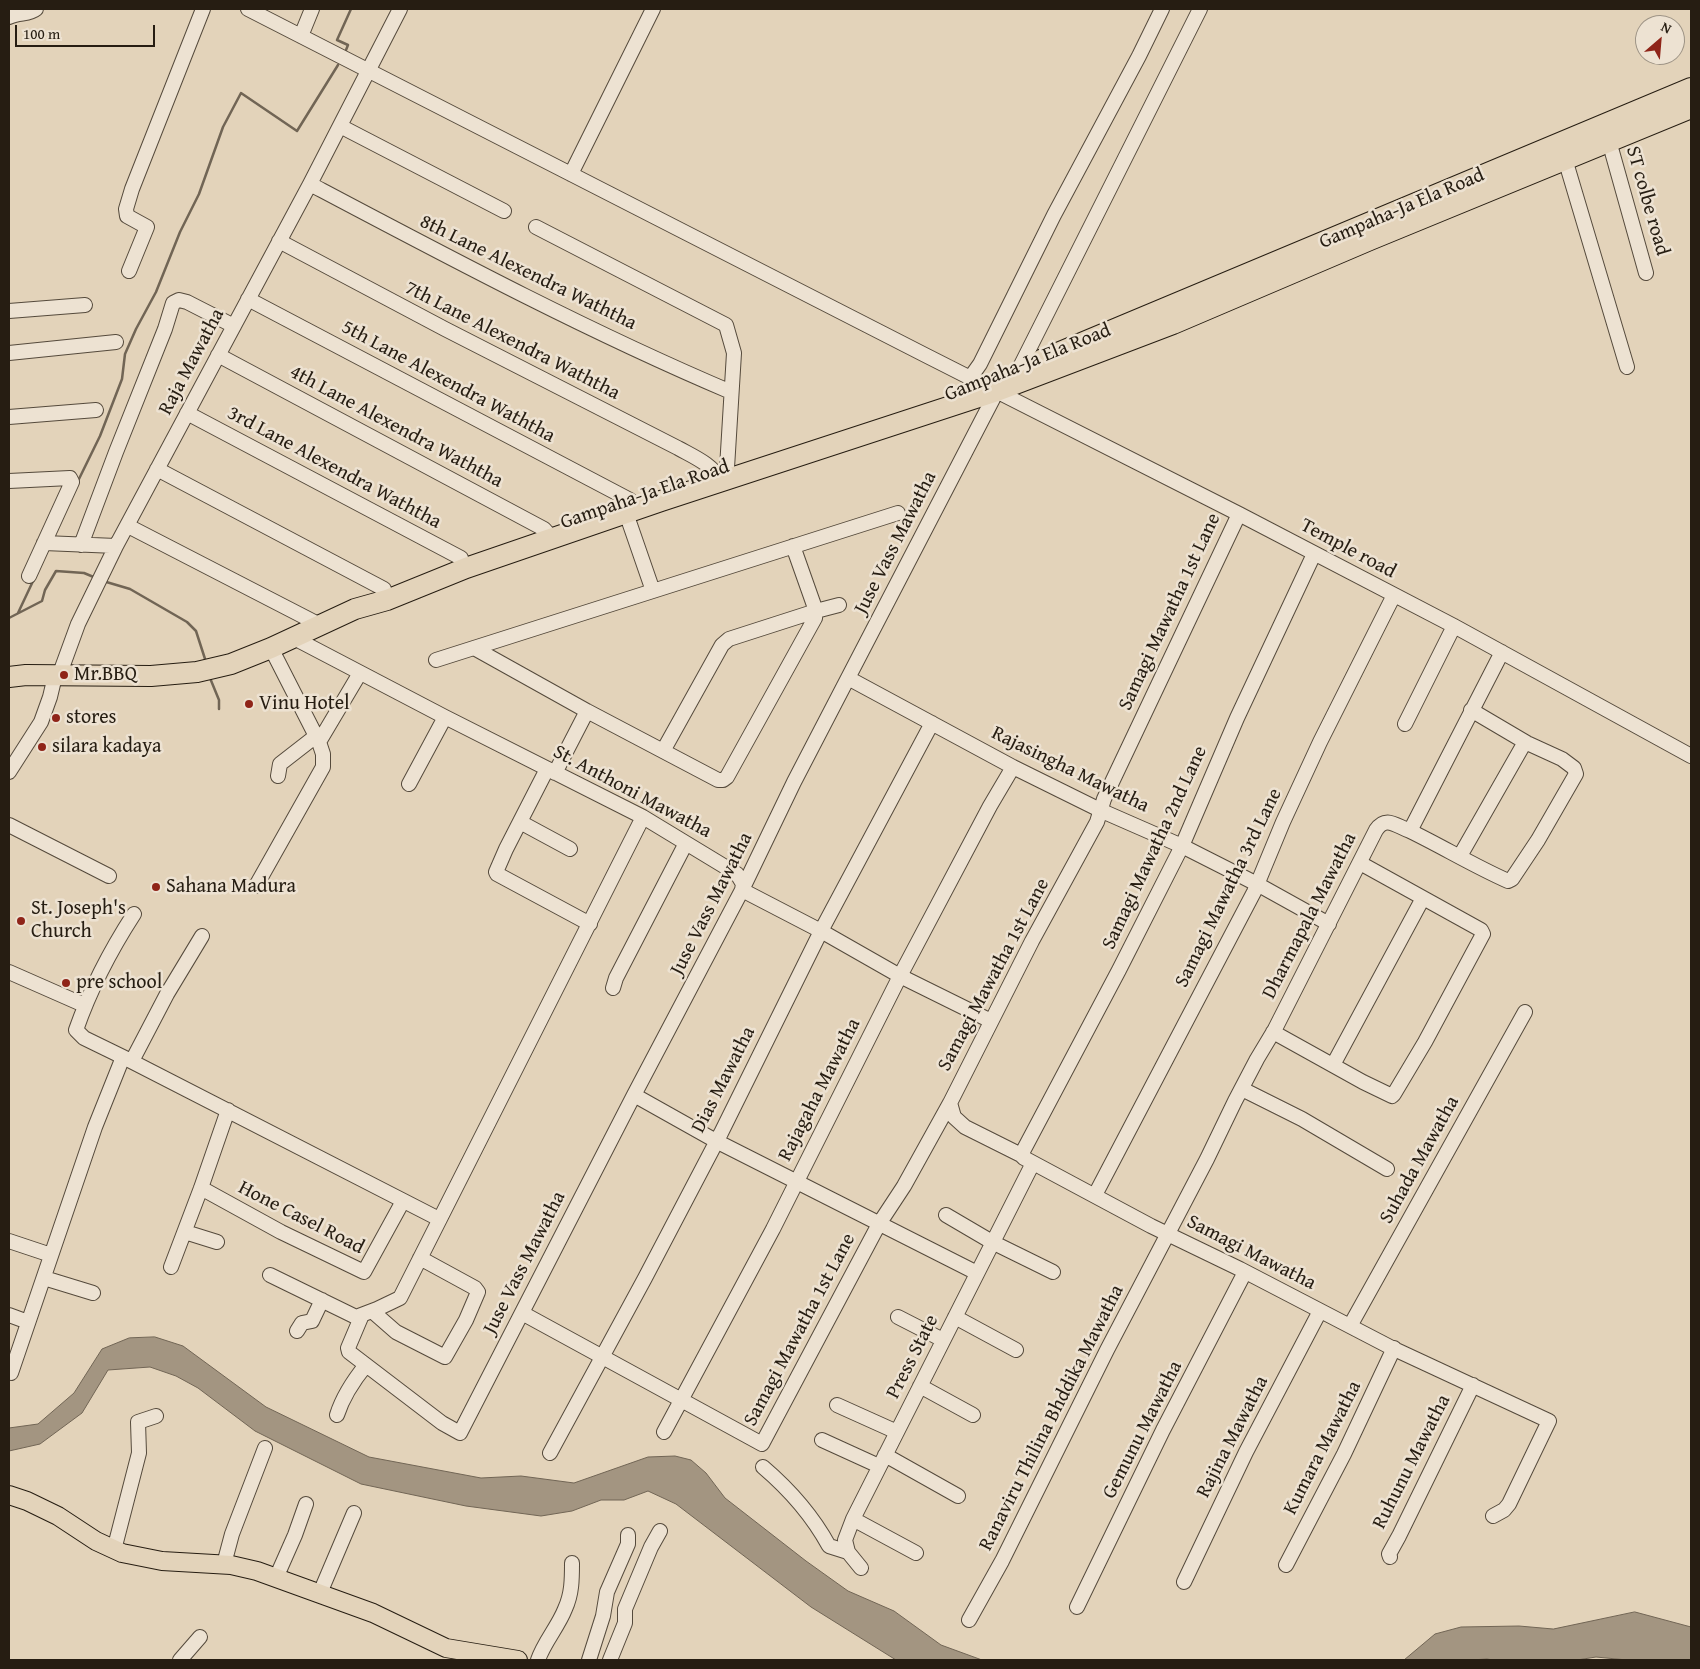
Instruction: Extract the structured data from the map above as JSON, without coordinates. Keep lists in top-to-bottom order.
{
  "streets": {
    "highway": ["Gampaha-Ja Ela Road"],
    "street": [
      "ST colbe road",
      "8th Lane Alexendra Waththa",
      "7th Lane Alexendra Waththa",
      "Raja Mawatha",
      "5th Lane Alexendra Waththa",
      "4th Lane Alexendra Waththa",
      "3rd Lane Alexendra Waththa",
      "Juse Vass Mawatha",
      "Temple road",
      "Samagi Mawatha 1st Lane",
      "Rajasingha Mawatha",
      "St. Anthoni Mawatha",
      "Samagi Mawatha 2nd Lane",
      "Samagi Mawatha 3rd Lane",
      "Dharmapala Mawatha",
      "Dias Mawatha",
      "Rajagaha Mawatha",
      "Suhada Mawatha",
      "Hone Casel Road",
      "Samagi Mawatha",
      "Press State",
      "Ranaviru Thilina Bhddika Mawatha",
      "Gemunu Mawatha",
      "Rajina Mawatha",
      "Kumara Mawatha",
      "Ruhunu Mawatha"
    ]
  },
  "crossings": [
    ["ST colbe road", "Gampaha-Ja Ela Road"],
    ["Gampaha-Ja Ela Road", "7th Lane Alexendra Waththa"],
    ["Gampaha-Ja Ela Road", "Raja Mawatha"],
    ["Gampaha-Ja Ela Road", "5th Lane Alexendra Waththa"],
    ["Gampaha-Ja Ela Road", "4th Lane Alexendra Waththa"],
    ["Gampaha-Ja Ela Road", "3rd Lane Alexendra Waththa"],
    ["Gampaha-Ja Ela Road", "Juse Vass Mawatha"],
    ["Gampaha-Ja Ela Road", "Temple road"],
    ["Gampaha-Ja Ela Road", "St. Anthoni Mawatha"],
    ["8th Lane Alexendra Waththa", "Raja Mawatha"],
    ["7th Lane Alexendra Waththa", "Raja Mawatha"],
    ["Raja Mawatha", "5th Lane Alexendra Waththa"],
    ["Raja Mawatha", "4th Lane Alexendra Waththa"],
    ["Raja Mawatha", "3rd Lane Alexendra Waththa"],
    ["Raja Mawatha", "Temple road"],
    ["Juse Vass Mawatha", "Temple road"],
    ["Juse Vass Mawatha", "Rajasingha Mawatha"],
    ["Juse Vass Mawatha", "St. Anthoni Mawatha"],
    ["Temple road", "Samagi Mawatha 1st Lane"],
    ["Temple road", "Samagi Mawatha 2nd Lane"],
    ["Temple road", "Samagi Mawatha 3rd Lane"],
    ["Samagi Mawatha 1st Lane", "Rajasingha Mawatha"],
    ["Samagi Mawatha 1st Lane", "Rajagaha Mawatha"],
    ["Samagi Mawatha 1st Lane", "Samagi Mawatha"],
    ["Rajasingha Mawatha", "Samagi Mawatha 2nd Lane"],
    ["Rajasingha Mawatha", "Samagi Mawatha 3rd Lane"],
    ["Rajasingha Mawatha", "Dharmapala Mawatha"],
    ["Rajasingha Mawatha", "Dias Mawatha"],
    ["Rajasingha Mawatha", "Rajagaha Mawatha"],
    ["Samagi Mawatha 2nd Lane", "Samagi Mawatha"],
    ["Samagi Mawatha 3rd Lane", "Samagi Mawatha"],
    ["Dharmapala Mawatha", "Samagi Mawatha"],
    ["Dharmapala Mawatha", "Ranaviru Thilina Bhddika Mawatha"],
    ["Suhada Mawatha", "Samagi Mawatha"],
    ["Samagi Mawatha", "Press State"],
    ["Samagi Mawatha", "Ranaviru Thilina Bhddika Mawatha"],
    ["Samagi Mawatha", "Gemunu Mawatha"],
    ["Samagi Mawatha", "Rajina Mawatha"],
    ["Samagi Mawatha", "Kumara Mawatha"],
    ["Samagi Mawatha", "Ruhunu Mawatha"]
  ],
  "places": [
    "Mr.BBQ",
    "Vinu Hotel",
    "stores",
    "silara kadaya",
    "Sahana Madura",
    "St. Joseph's Church",
    "pre school"
  ],
  "scale_bar": "100 m",
  "north": "top right"
}
